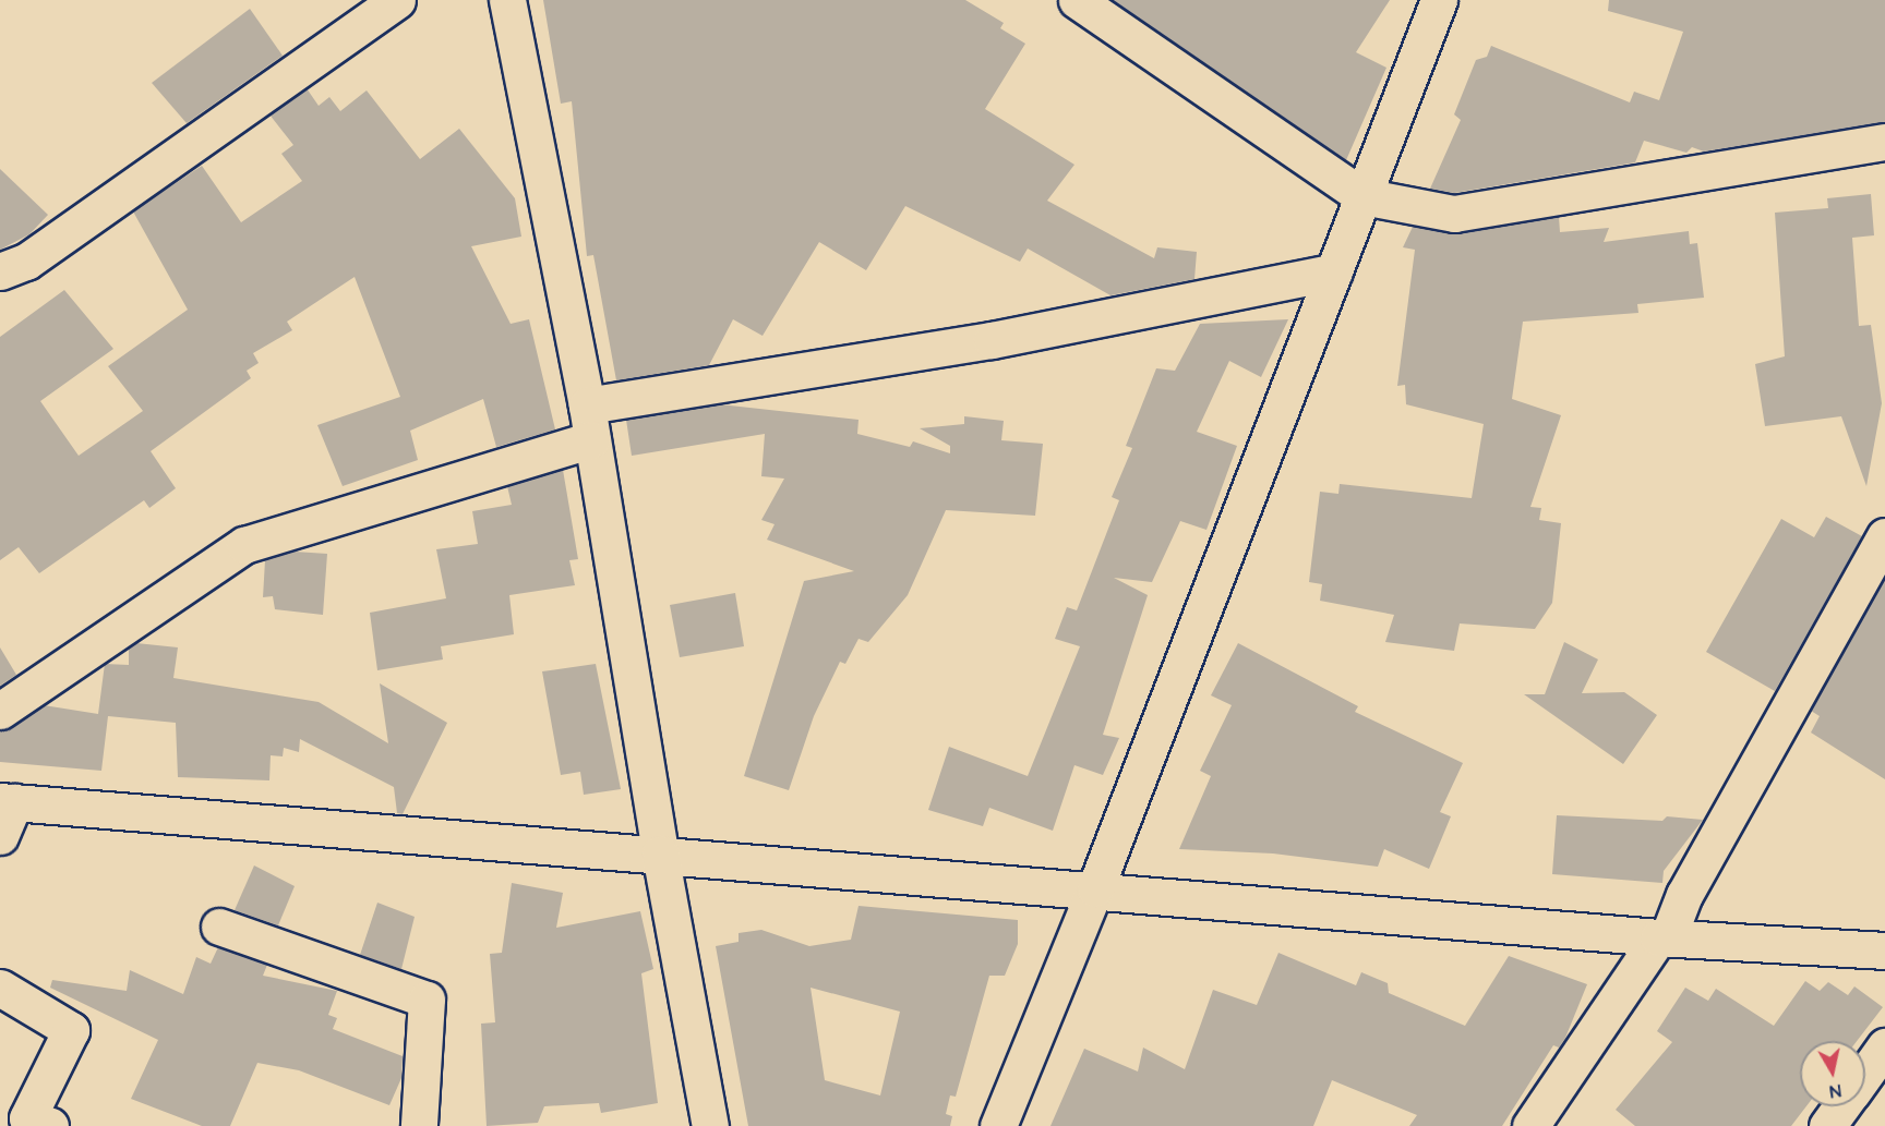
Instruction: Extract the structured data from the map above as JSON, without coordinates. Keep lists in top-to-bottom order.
{
  "north": "bottom"
}
